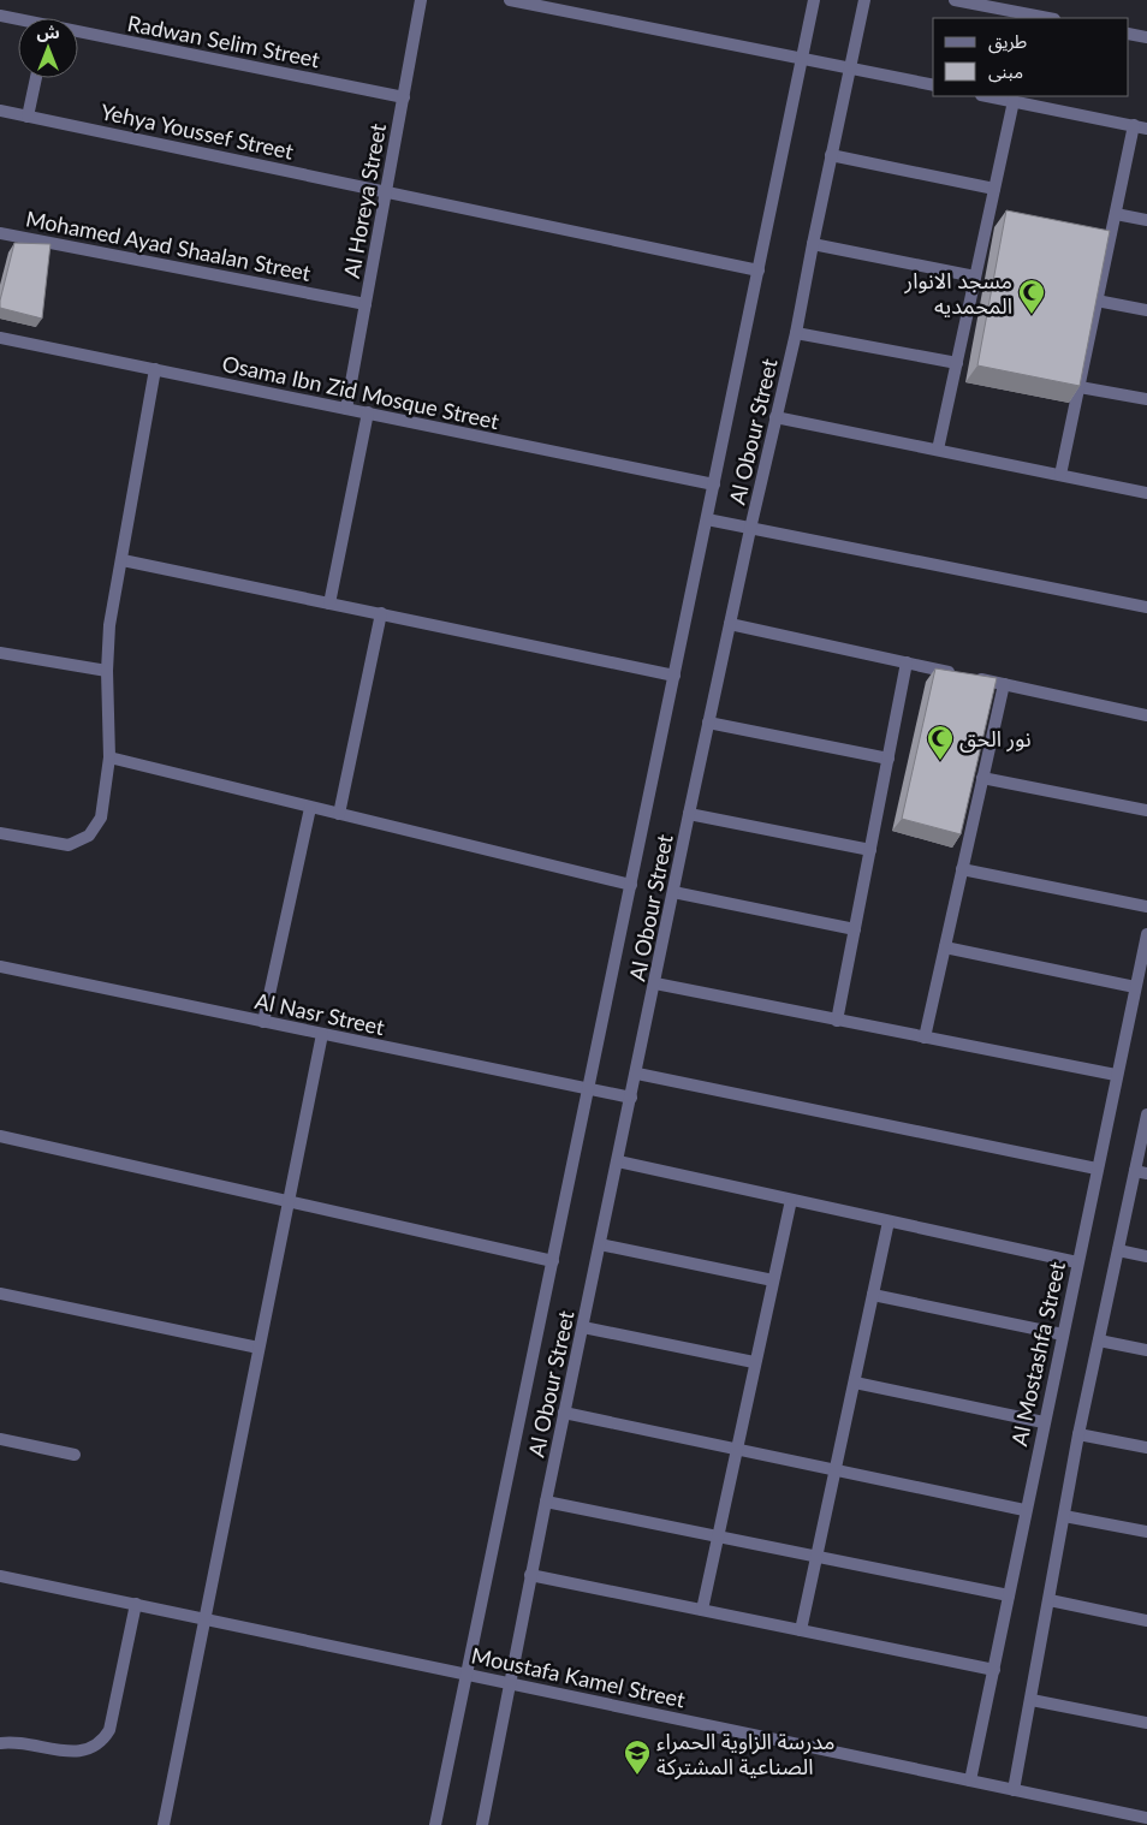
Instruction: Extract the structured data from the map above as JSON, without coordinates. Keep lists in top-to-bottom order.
{
  "streets": {
    "street": [
      "Radwan Selim Street",
      "Yehya Youssef Street",
      "Al Horeya Street",
      "Mohamed Ayad Shaalan Street",
      "Osama Ibn Zid Mosque Street",
      "Al Obour Street",
      "Al Nasr Street",
      "Al Mostashfa Street",
      "Moustafa Kamel Street"
    ]
  },
  "crossings": [
    ["Radwan Selim Street", "Al Horeya Street"],
    ["Yehya Youssef Street", "Al Horeya Street"],
    ["Yehya Youssef Street", "Al Obour Street"],
    ["Al Horeya Street", "Mohamed Ayad Shaalan Street"],
    ["Al Horeya Street", "Osama Ibn Zid Mosque Street"],
    ["Osama Ibn Zid Mosque Street", "Al Obour Street"],
    ["Al Obour Street", "Al Nasr Street"],
    ["Al Obour Street", "Moustafa Kamel Street"],
    ["Al Mostashfa Street", "Moustafa Kamel Street"]
  ],
  "places": {
    "mosque": ["مسجد الانوار المحمديه", "نور الحق"],
    "school or university": ["مدرسة الزاوية الحمراء الصناعية المشتركة"]
  },
  "legend": ["طريق", "مبنى"],
  "north": "top"
}
